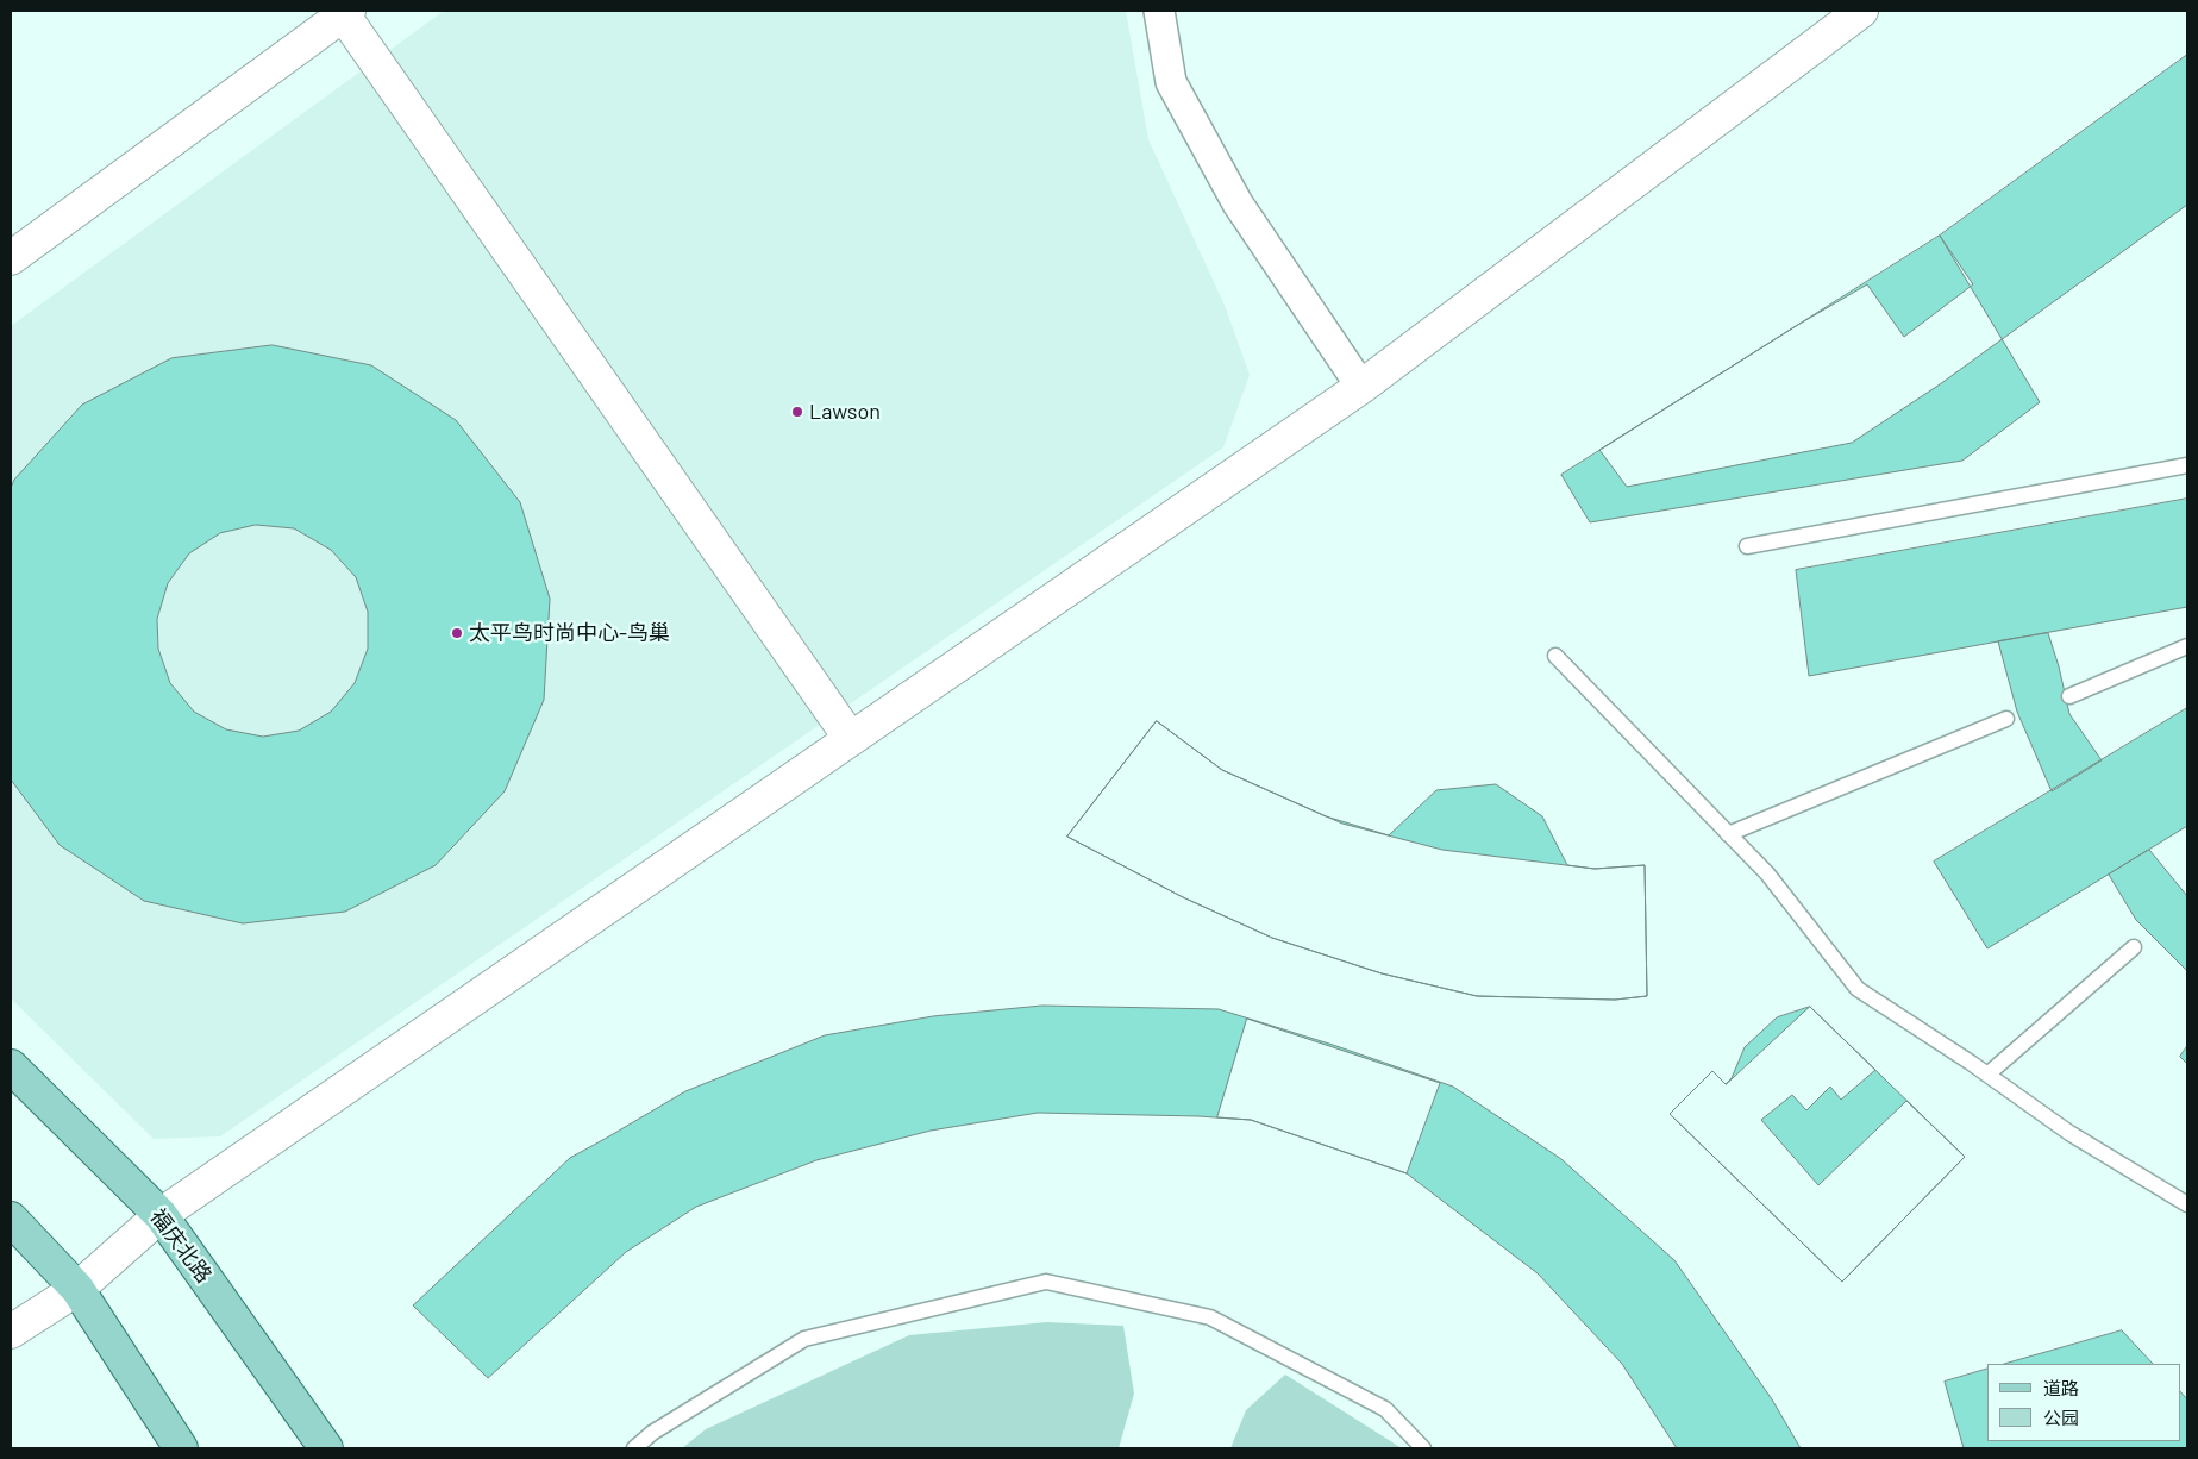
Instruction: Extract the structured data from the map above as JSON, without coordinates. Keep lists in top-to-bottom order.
{
  "streets": {
    "main road": ["福庆北路"]
  },
  "places": ["Lawson", "太平鸟时尚中心-鸟巢"],
  "legend": ["道路", "公园"]
}
